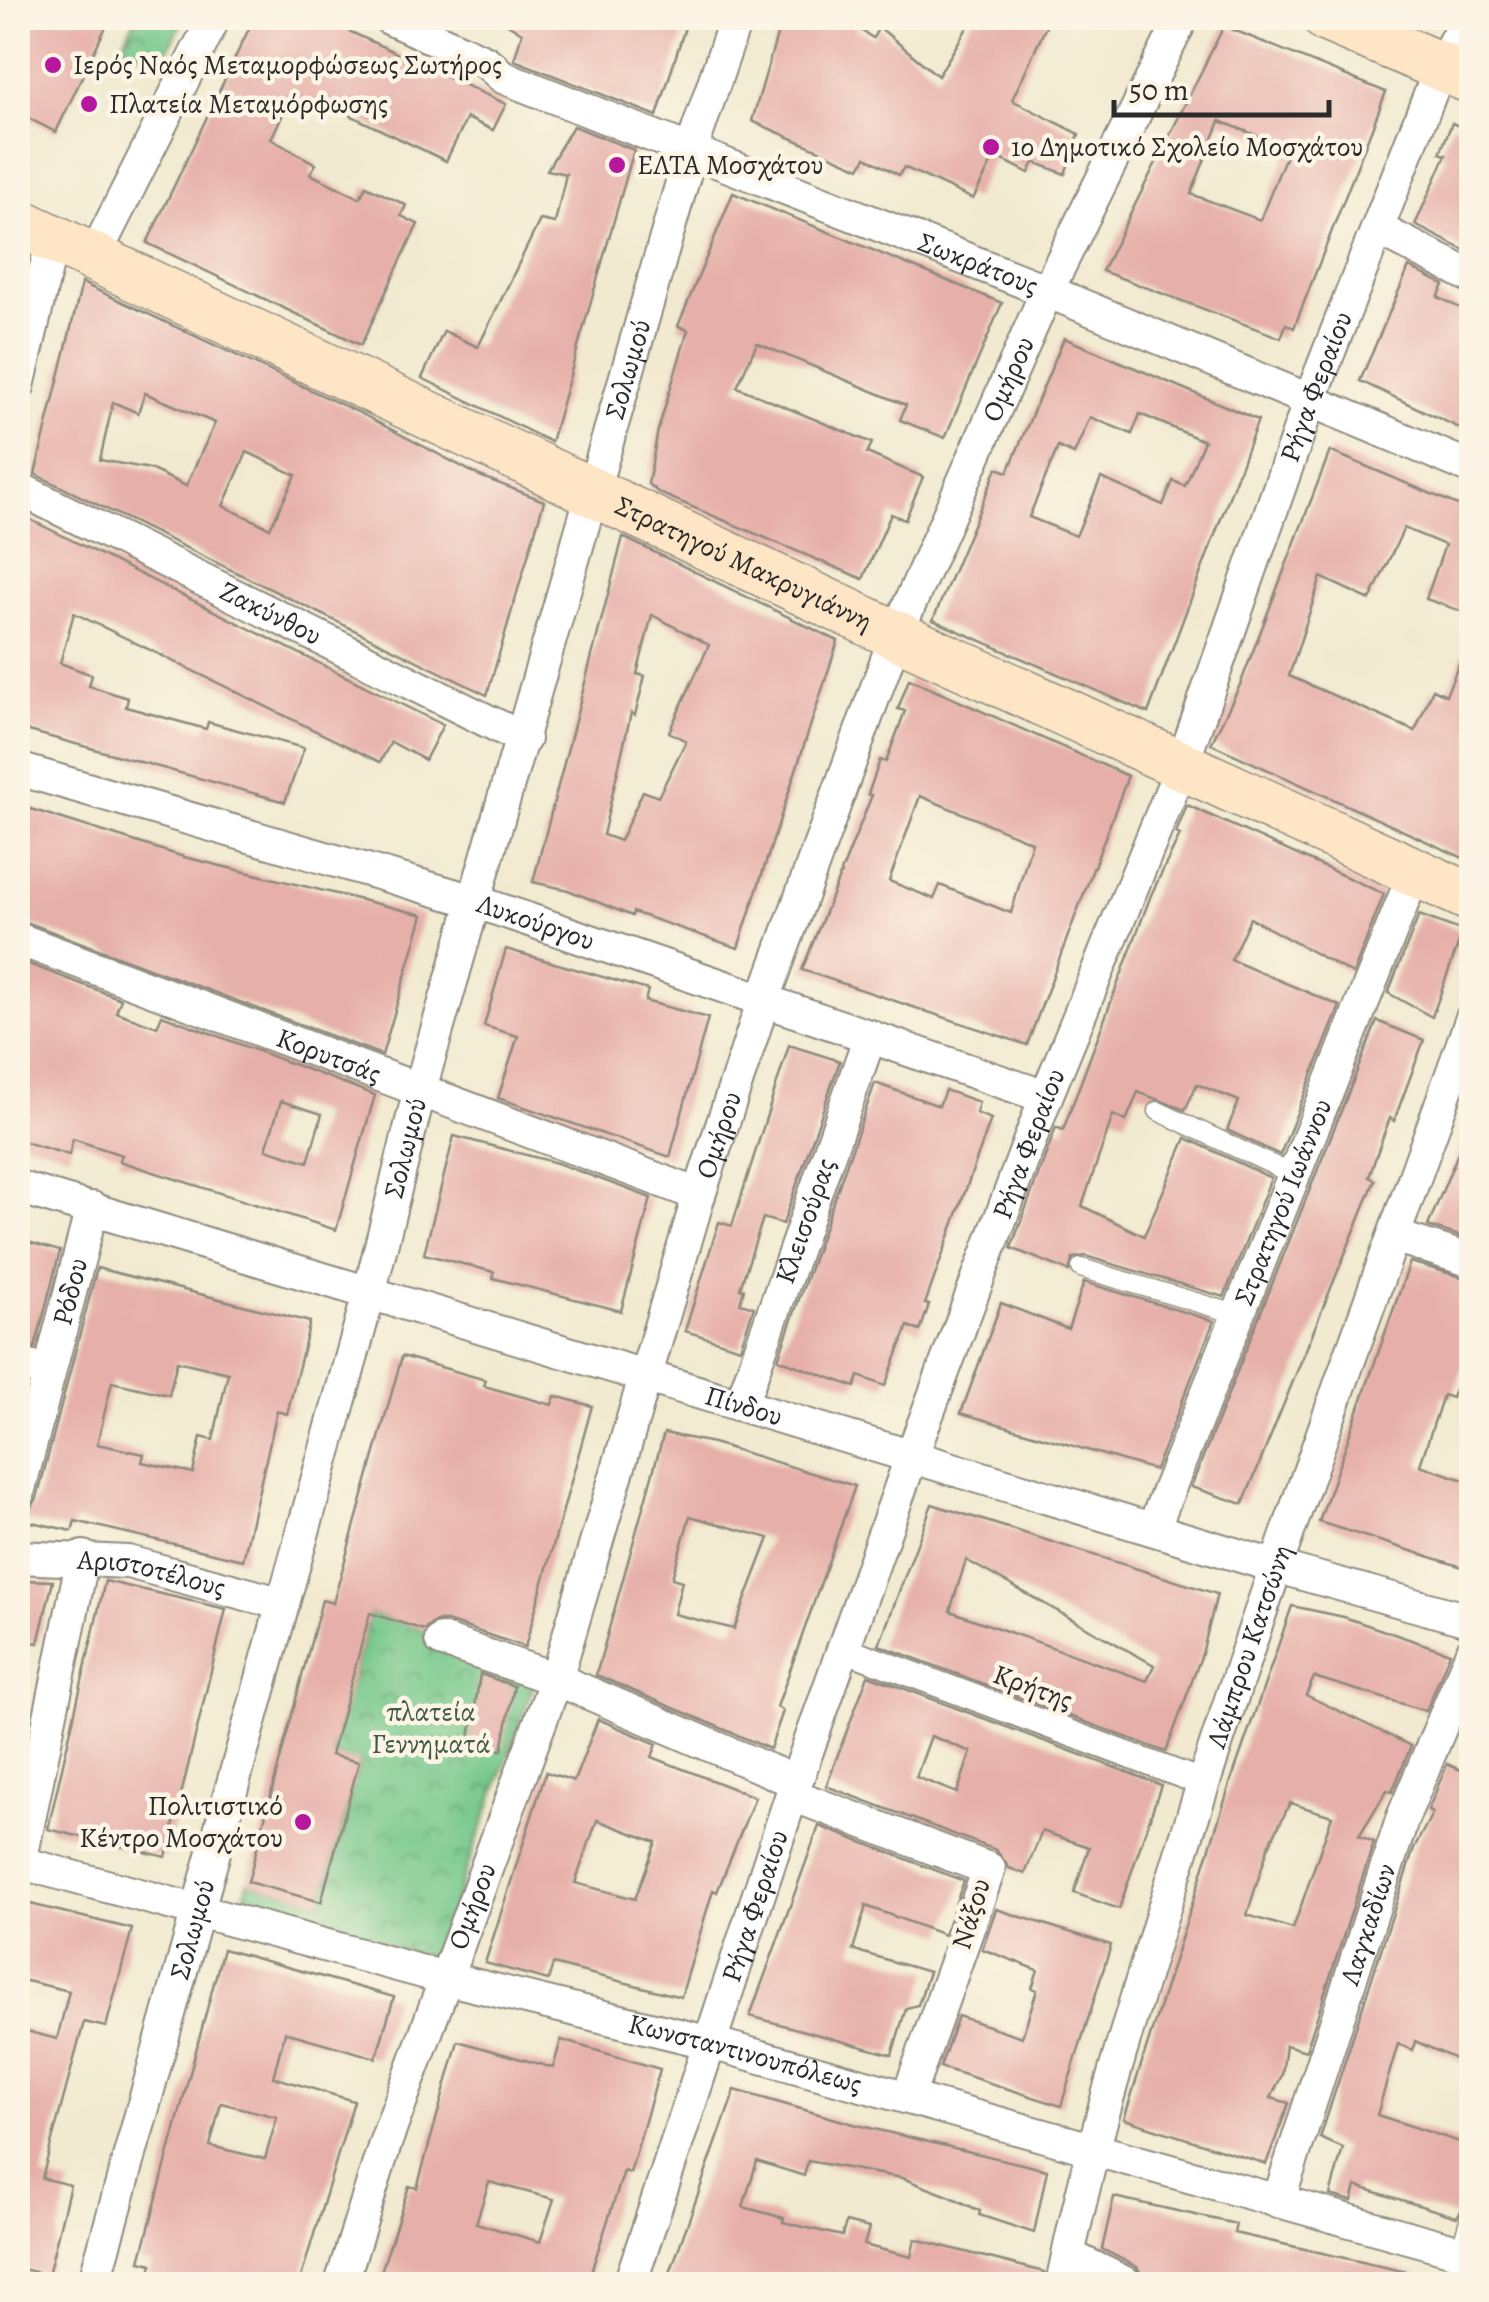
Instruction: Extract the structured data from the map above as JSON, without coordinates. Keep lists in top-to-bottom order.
{
  "streets": {
    "main road": ["Στρατηγού Μακρυγιάννη"],
    "street": [
      "Σωκράτους",
      "Σολωμού",
      "Ομήρου",
      "Ρήγα Φεραίου",
      "Ζακύνθου",
      "Λυκούργου",
      "Κορυτσάς",
      "Στρατηγού Ιωάννου",
      "Κλεισούρας",
      "Ρόδου",
      "Πίνδου",
      "Αριστοτέλους",
      "Λάμπρου Κατσώνη",
      "Κρήτης",
      "Νάξου",
      "Λαγκαδίων",
      "Κωνσταντινουπόλεως"
    ]
  },
  "crossings": [
    ["Σωκράτους", "Σολωμού"],
    ["Σωκράτους", "Ομήρου"],
    ["Σωκράτους", "Ρήγα Φεραίου"],
    ["Σολωμού", "Στρατηγού Μακρυγιάννη"],
    ["Σολωμού", "Ζακύνθου"],
    ["Σολωμού", "Λυκούργου"],
    ["Σολωμού", "Κορυτσάς"],
    ["Σολωμού", "Πίνδου"],
    ["Σολωμού", "Αριστοτέλους"],
    ["Σολωμού", "Κωνσταντινουπόλεως"],
    ["Ομήρου", "Στρατηγού Μακρυγιάννη"],
    ["Ομήρου", "Λυκούργου"],
    ["Ομήρου", "Κορυτσάς"],
    ["Ομήρου", "Πίνδου"],
    ["Ομήρου", "Νάξου"],
    ["Ομήρου", "Κωνσταντινουπόλεως"],
    ["Ρήγα Φεραίου", "Στρατηγού Μακρυγιάννη"],
    ["Ρήγα Φεραίου", "Λυκούργου"],
    ["Ρήγα Φεραίου", "Πίνδου"],
    ["Ρήγα Φεραίου", "Κρήτης"],
    ["Ρήγα Φεραίου", "Νάξου"],
    ["Ρήγα Φεραίου", "Κωνσταντινουπόλεως"],
    ["Στρατηγού Μακρυγιάννη", "Στρατηγού Ιωάννου"],
    ["Λυκούργου", "Κλεισούρας"],
    ["Στρατηγού Ιωάννου", "Πίνδου"],
    ["Κλεισούρας", "Πίνδου"],
    ["Ρόδου", "Πίνδου"],
    ["Πίνδου", "Λάμπρου Κατσώνη"],
    ["Λάμπρου Κατσώνη", "Κρήτης"],
    ["Λάμπρου Κατσώνη", "Κωνσταντινουπόλεως"],
    ["Νάξου", "Κωνσταντινουπόλεως"],
    ["Λαγκαδίων", "Κωνσταντινουπόλεως"]
  ],
  "parks": ["πλατεία Γεννηματά"],
  "places": [
    "Ιερός Ναός Μεταμορφώσεως Σωτήρος",
    "Πλατεία Μεταμόρφωσης",
    "1ο Δημοτικό Σχολείο Μοσχάτου",
    "ΕΛΤΑ Μοσχάτου",
    "Πολιτιστικό Κέντρο Μοσχάτου"
  ],
  "scale_bar": "50 m"
}
